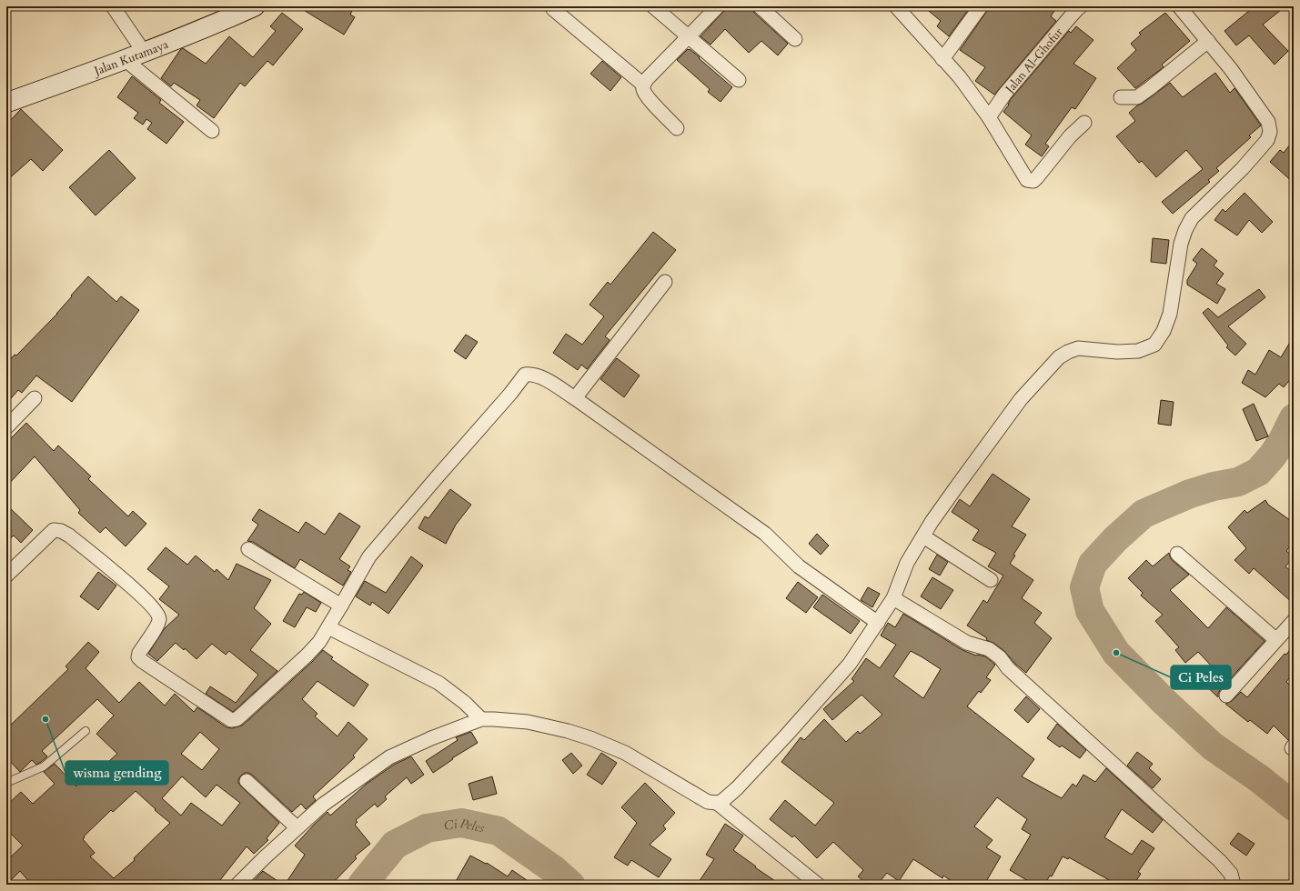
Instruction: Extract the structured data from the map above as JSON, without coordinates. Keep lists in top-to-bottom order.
{
  "streets": {
    "main road": ["Jalan Kutamaya"],
    "street": ["Jalan Al-Ghofur"]
  },
  "water": ["Ci Peles"],
  "places": ["Ci Peles", "wisma gending"]
}
